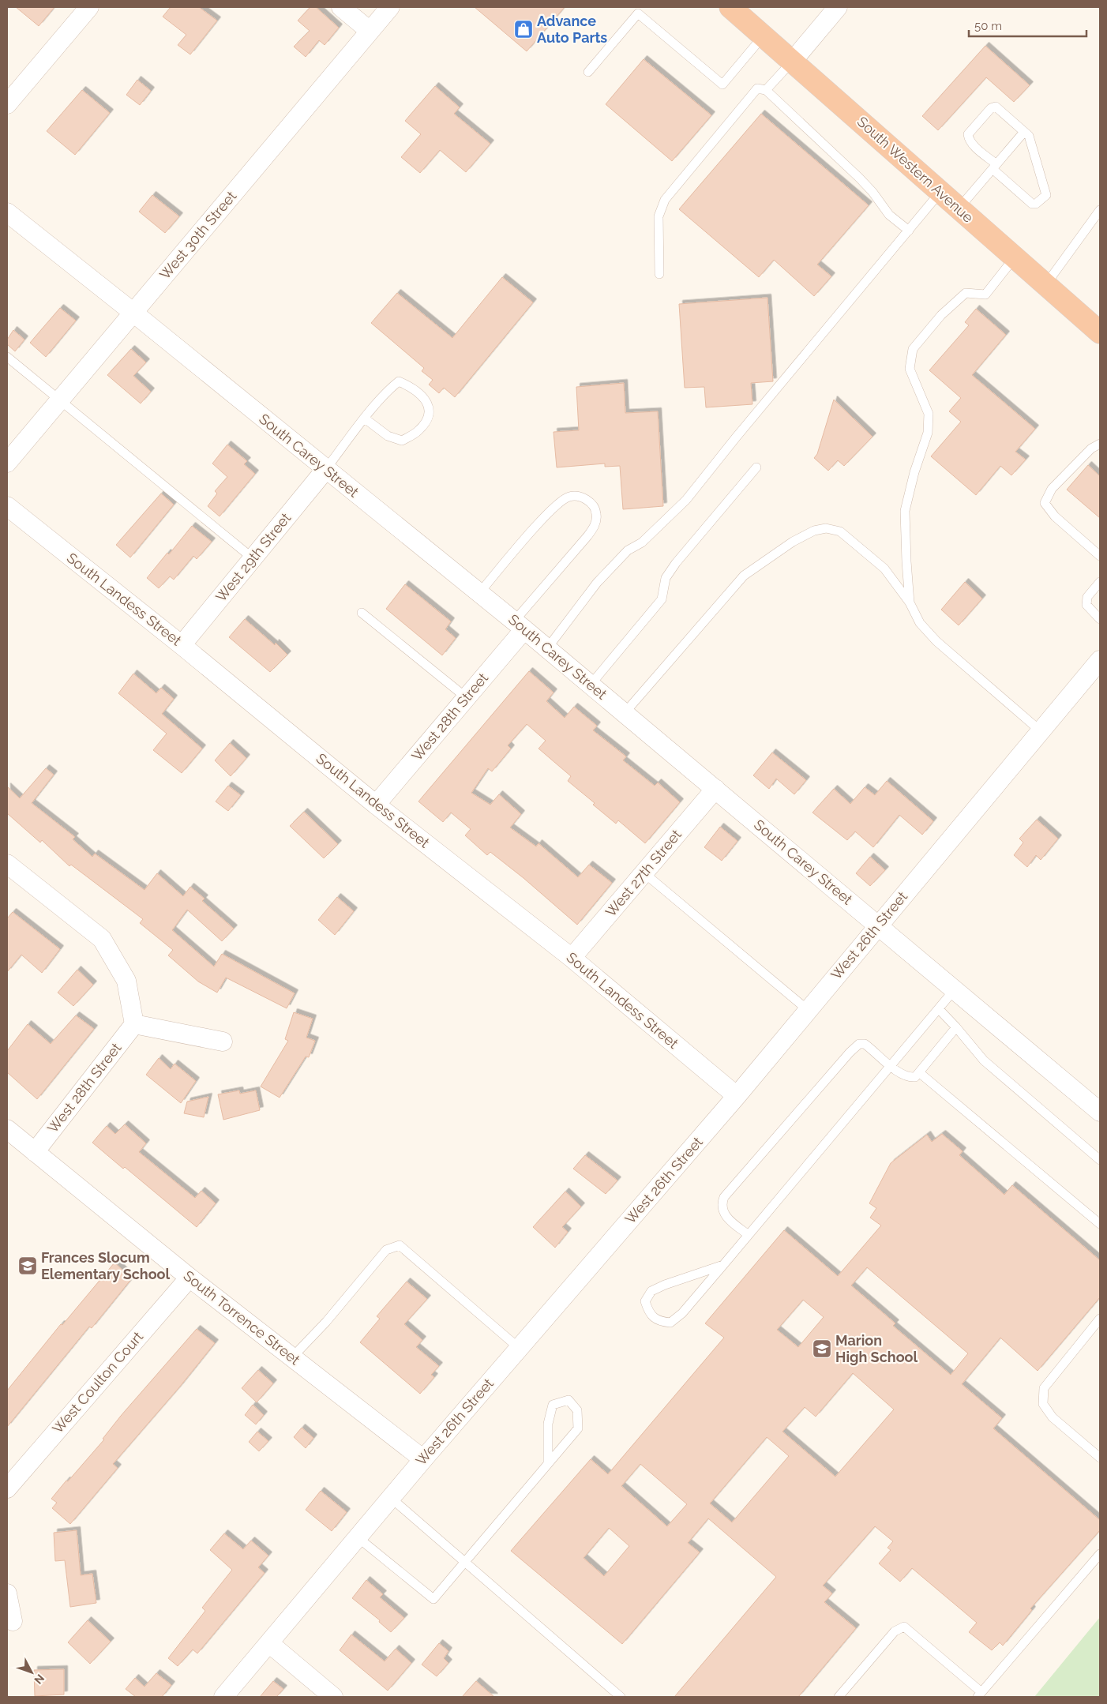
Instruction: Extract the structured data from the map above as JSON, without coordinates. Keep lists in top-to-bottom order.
{
  "streets": {
    "highway": ["South Western Avenue"],
    "street": [
      "West 30th Street",
      "South Carey Street",
      "West 29th Street",
      "South Landess Street",
      "West 28th Street",
      "West 27th Street",
      "West 26th Street",
      "South Torrence Street",
      "West Coulton Court"
    ]
  },
  "crossings": [
    ["West 30th Street", "South Carey Street"],
    ["South Carey Street", "West 29th Street"],
    ["South Carey Street", "West 28th Street"],
    ["South Carey Street", "West 27th Street"],
    ["South Carey Street", "West 26th Street"],
    ["West 29th Street", "South Landess Street"],
    ["South Landess Street", "West 28th Street"],
    ["South Landess Street", "West 27th Street"],
    ["South Landess Street", "West 26th Street"],
    ["West 28th Street", "South Torrence Street"],
    ["West 26th Street", "South Torrence Street"],
    ["South Torrence Street", "West Coulton Court"]
  ],
  "places": {
    "shop": ["Advance Auto Parts"],
    "school or university": ["Frances Slocum Elementary School", "Marion High School"]
  },
  "scale_bar": "50 m",
  "north": "bottom right"
}
